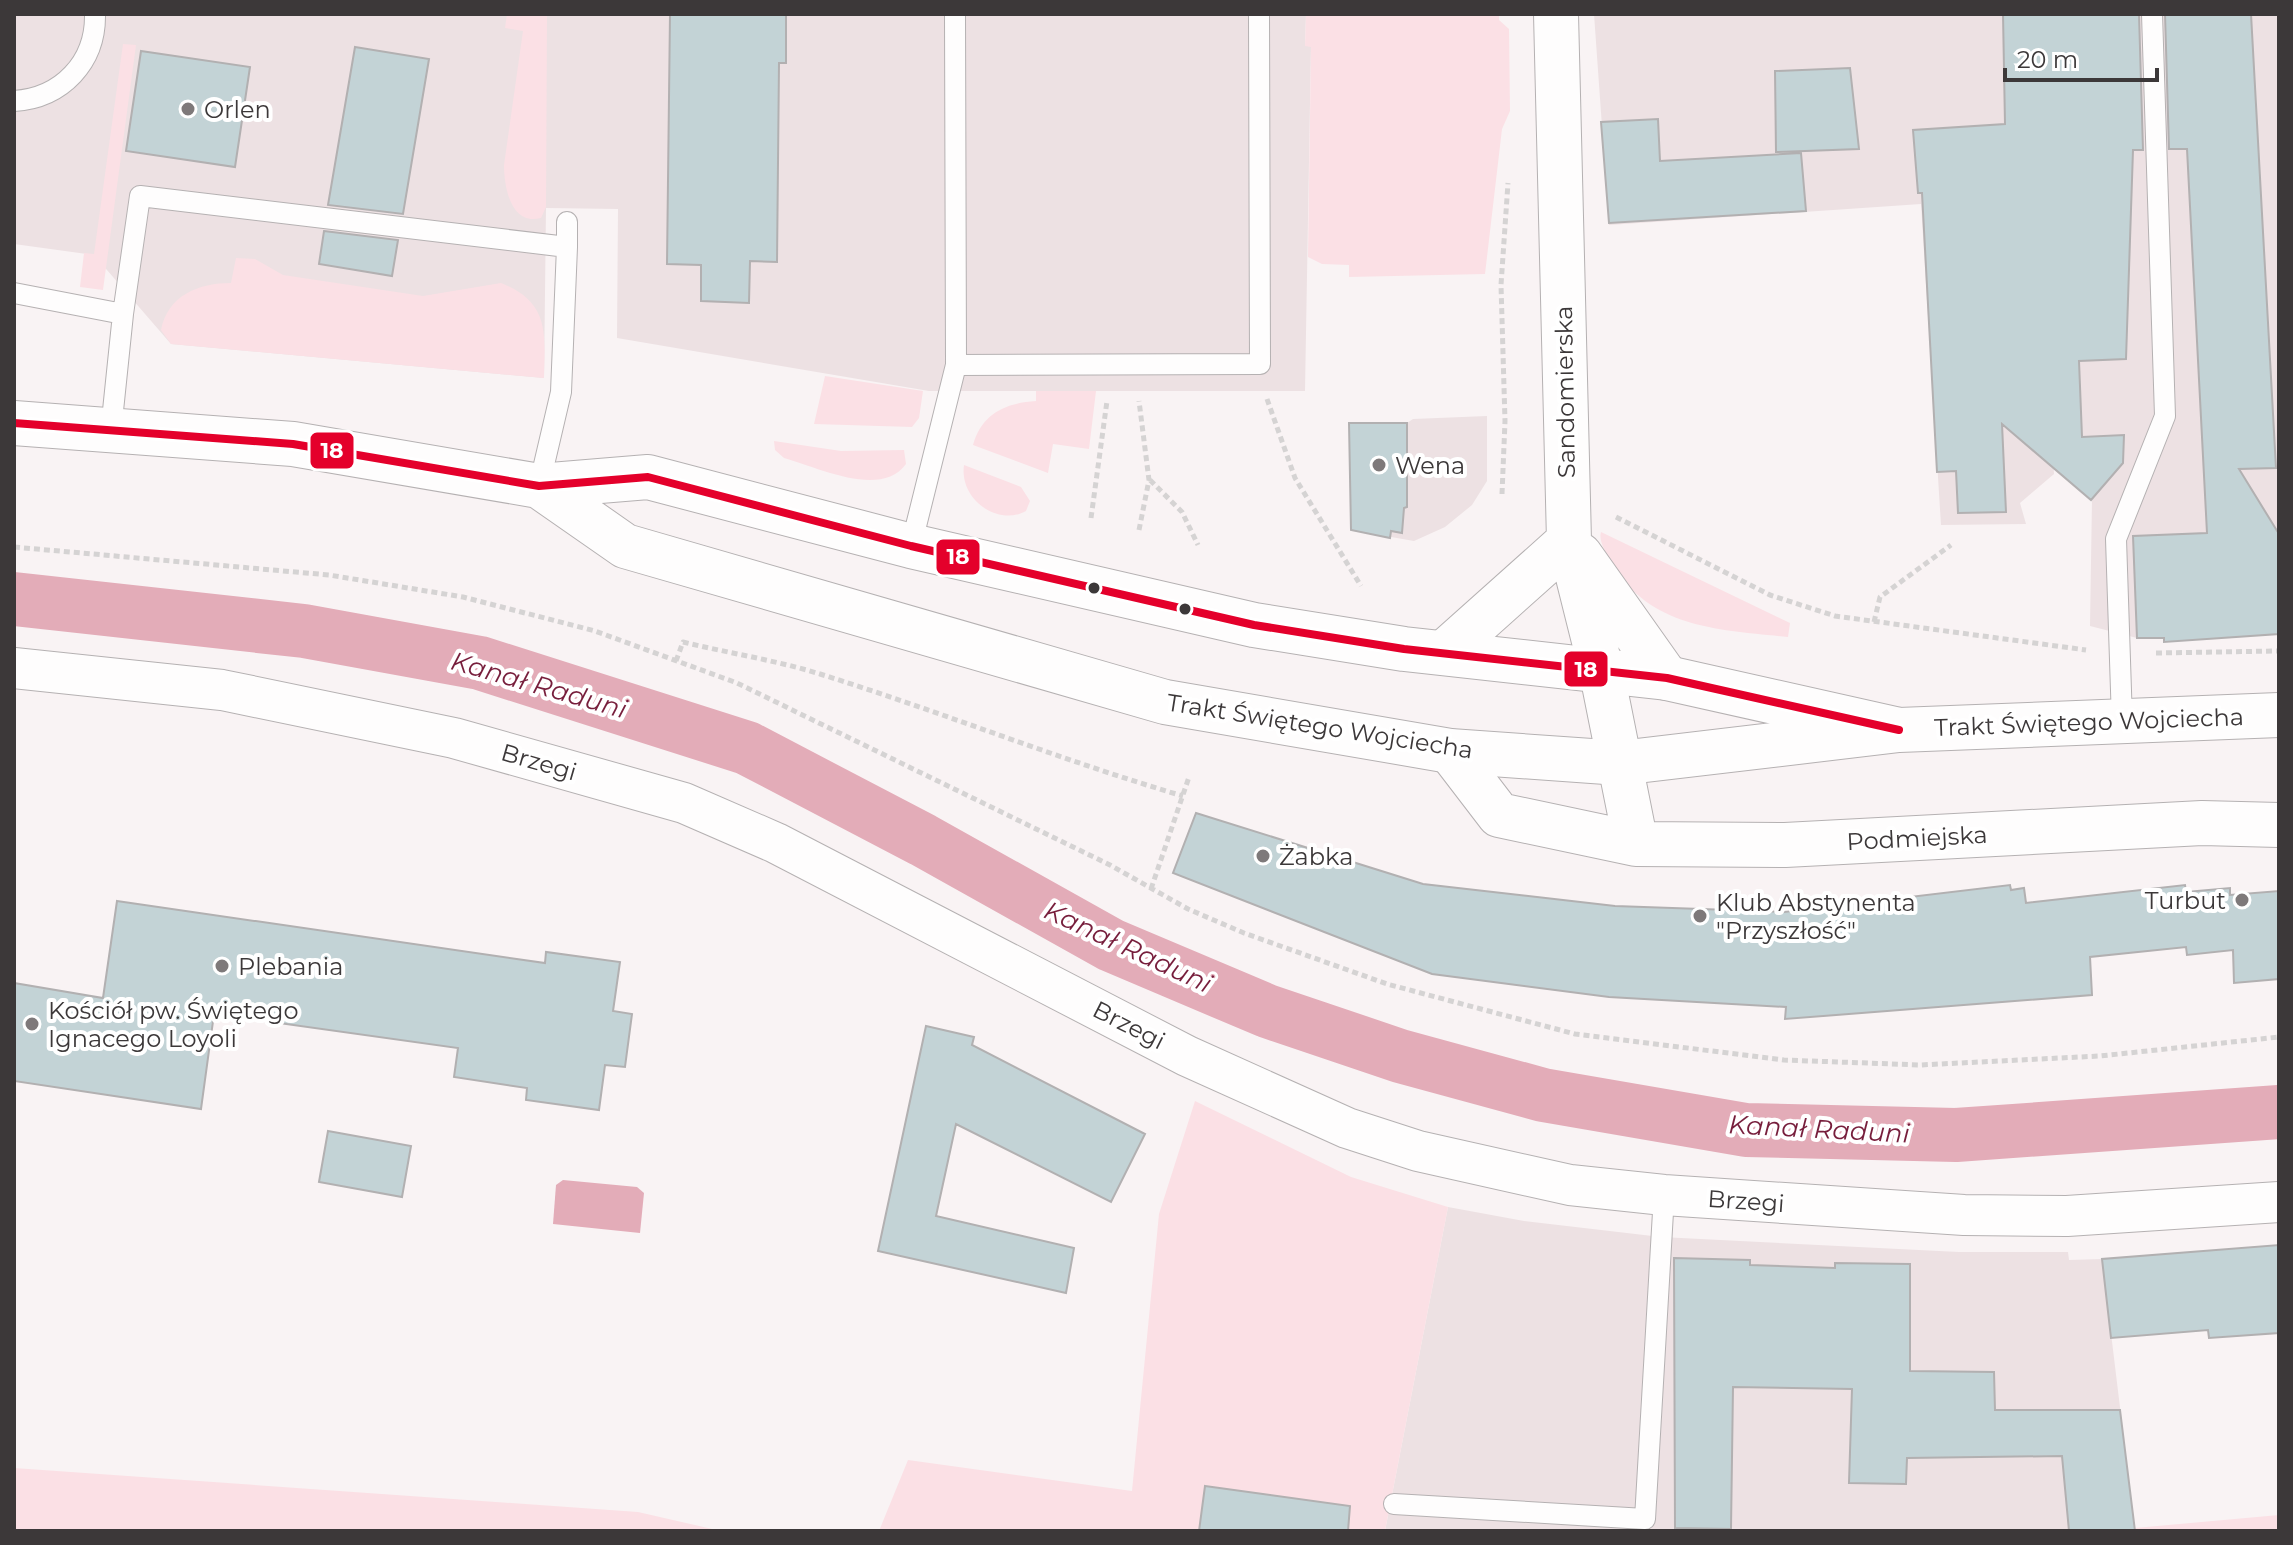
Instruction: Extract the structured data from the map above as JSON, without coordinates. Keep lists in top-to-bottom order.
{
  "streets": {
    "main road": ["Sandomierska", "Trakt Świętego Wojciecha", "Podmiejska"],
    "street": ["Brzegi"]
  },
  "crossings": [
    ["Sandomierska", "Trakt Świętego Wojciecha"],
    ["Trakt Świętego Wojciecha", "Podmiejska"]
  ],
  "water": ["Kanał Raduni"],
  "places": [
    "Orlen",
    "Wena",
    "Żabka",
    "Turbut",
    "Klub Abstynenta \"Przyszłość\"",
    "Plebania",
    "Kościół pw. Świętego Ignacego Loyoli"
  ],
  "lines": ["transit line 18"],
  "scale_bar": "20 m"
}
